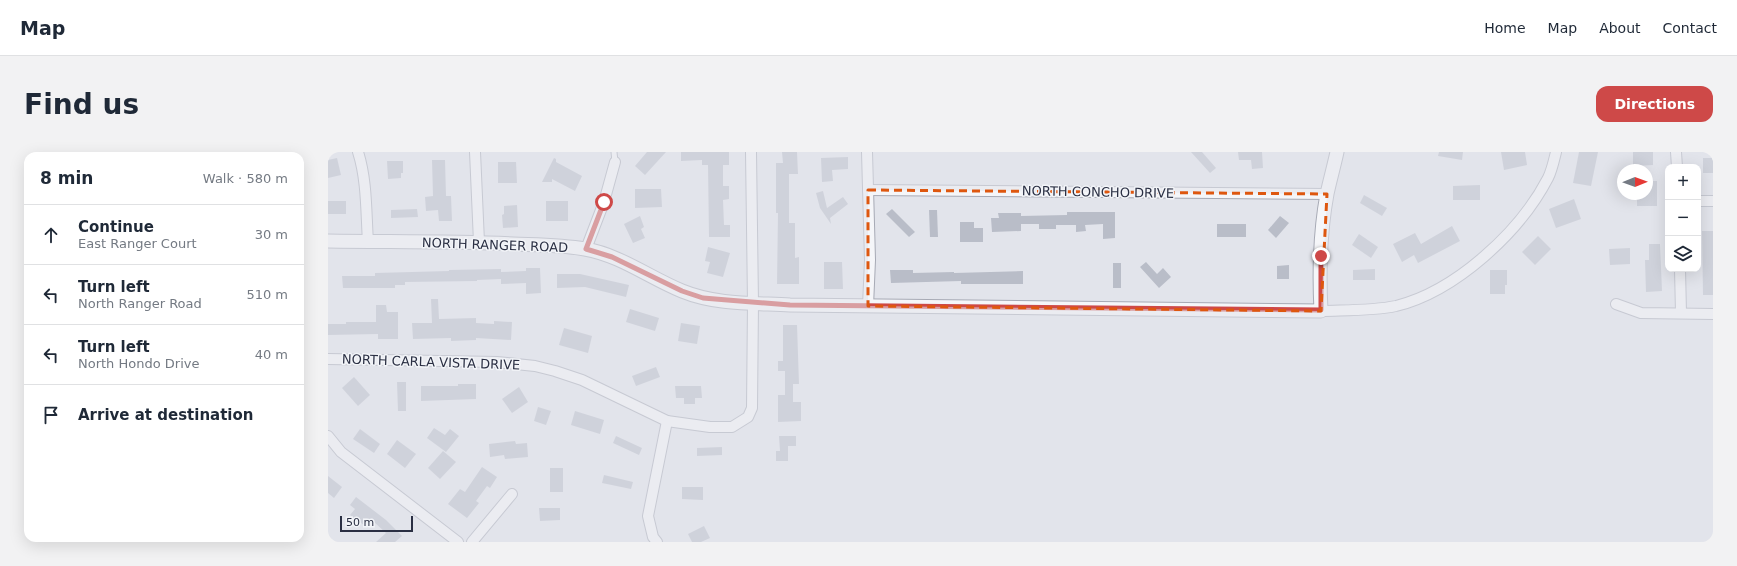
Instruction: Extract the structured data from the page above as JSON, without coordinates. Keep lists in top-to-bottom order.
{
  "streets": {
    "street": ["NORTH CONCHO DRIVE", "NORTH RANGER ROAD", "NORTH CARLA VISTA DRIVE"]
  },
  "crossings": [
    ["NORTH RANGER ROAD", "NORTH CARLA VISTA DRIVE"]
  ],
  "scale_bar": "50 m",
  "north": "right",
  "page": {
    "header": "Map",
    "nav": [
      "Home",
      "Map",
      "About",
      "Contact"
    ],
    "buttons": "Directions",
    "title": "Find us",
    "heading": ["8 min", "Walk · 580 m"],
    "map_buttons": ["+", "−"],
    "list": [
      ["Continue", "East Ranger Court", "30 m"],
      ["Turn left", "North Ranger Road", "510 m"],
      ["Turn left", "North Hondo Drive", "40 m"],
      "Arrive at destination"
    ],
    "scale": "50 m"
  }
}
